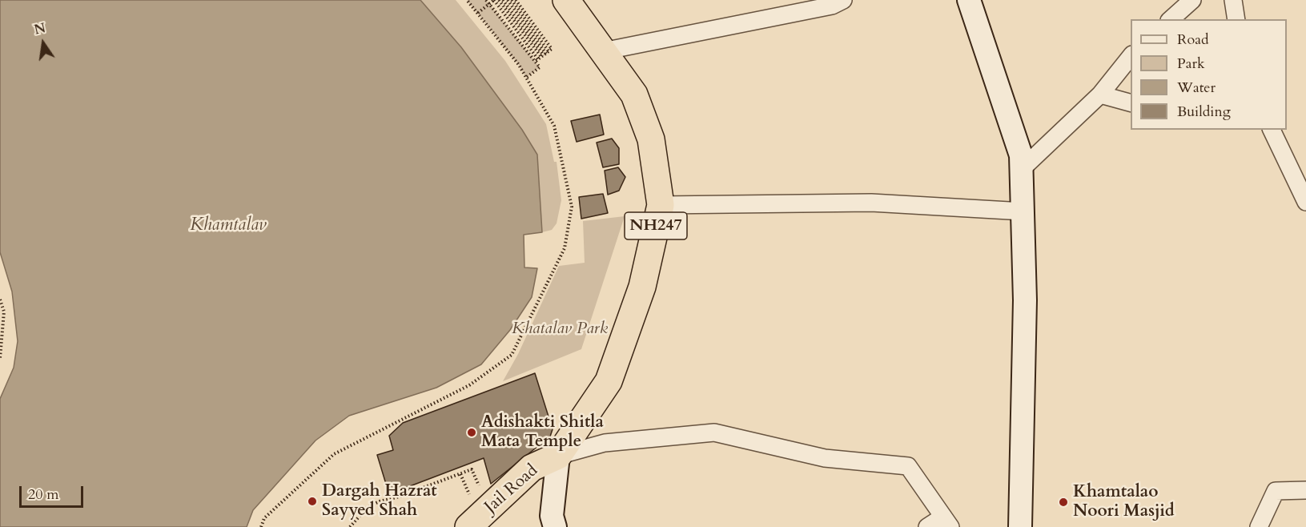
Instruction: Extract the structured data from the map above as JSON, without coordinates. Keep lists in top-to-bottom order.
{
  "streets": {
    "highway": ["NH247", "Jail Road"]
  },
  "crossings": [
    ["NH247", "Jail Road"]
  ],
  "water": ["Khamtalav"],
  "parks": ["Khatalav Park"],
  "places": ["Adishakti Shitla Mata Temple", "Dargah Hazrat Sayyed Shah", "Khamtalao Noori Masjid"],
  "legend": [
    "Road",
    "Park",
    "Water",
    "Building"
  ],
  "scale_bar": "20 m",
  "north": "top"
}
